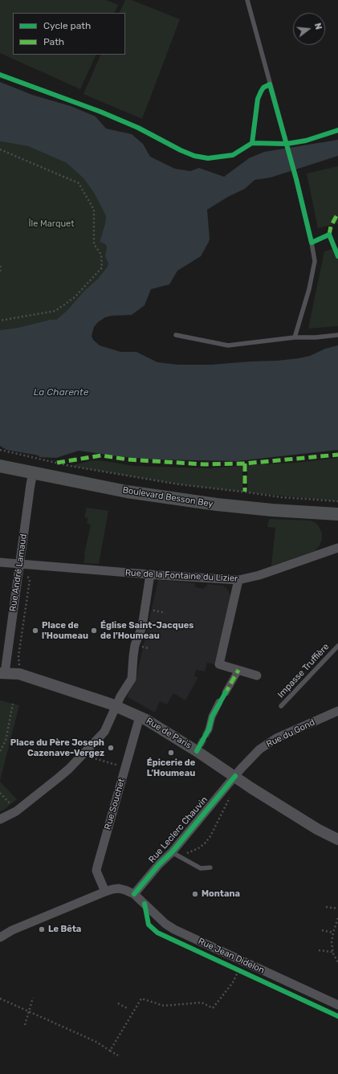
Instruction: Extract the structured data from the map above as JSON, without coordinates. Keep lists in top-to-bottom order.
{
  "streets": {
    "main road": ["Boulevard Besson Bey"],
    "street": [
      "Rue André Lamaud",
      "Rue de la Fontaine du Lizier",
      "Rue de Paris",
      "Rue du Gond",
      "Rue Souchet",
      "Rue Leclerc Chauvin",
      "Rue Jean Didelon"
    ],
    "lane": ["Impasse Truffière"]
  },
  "crossings": [
    ["Boulevard Besson Bey", "Rue André Lamaud"],
    ["Rue André Lamaud", "Rue de la Fontaine du Lizier"],
    ["Rue André Lamaud", "Rue de Paris"],
    ["Rue de Paris", "Rue du Gond"],
    ["Rue de Paris", "Rue Souchet"],
    ["Rue de Paris", "Rue Leclerc Chauvin"],
    ["Rue du Gond", "Rue Leclerc Chauvin"],
    ["Rue Leclerc Chauvin", "Rue Jean Didelon"]
  ],
  "water": ["La Charente"],
  "parks": ["Île Marquet"],
  "places": [
    "Place de l'Houmeau",
    "Église Saint-Jacques de l'Houmeau",
    "Place du Père Joseph Cazenave-Vergez",
    "Épicerie de L’Houmeau",
    "Montana",
    "Le Bêta"
  ],
  "legend": ["Cycle path", "Path"],
  "north": "right"
}
